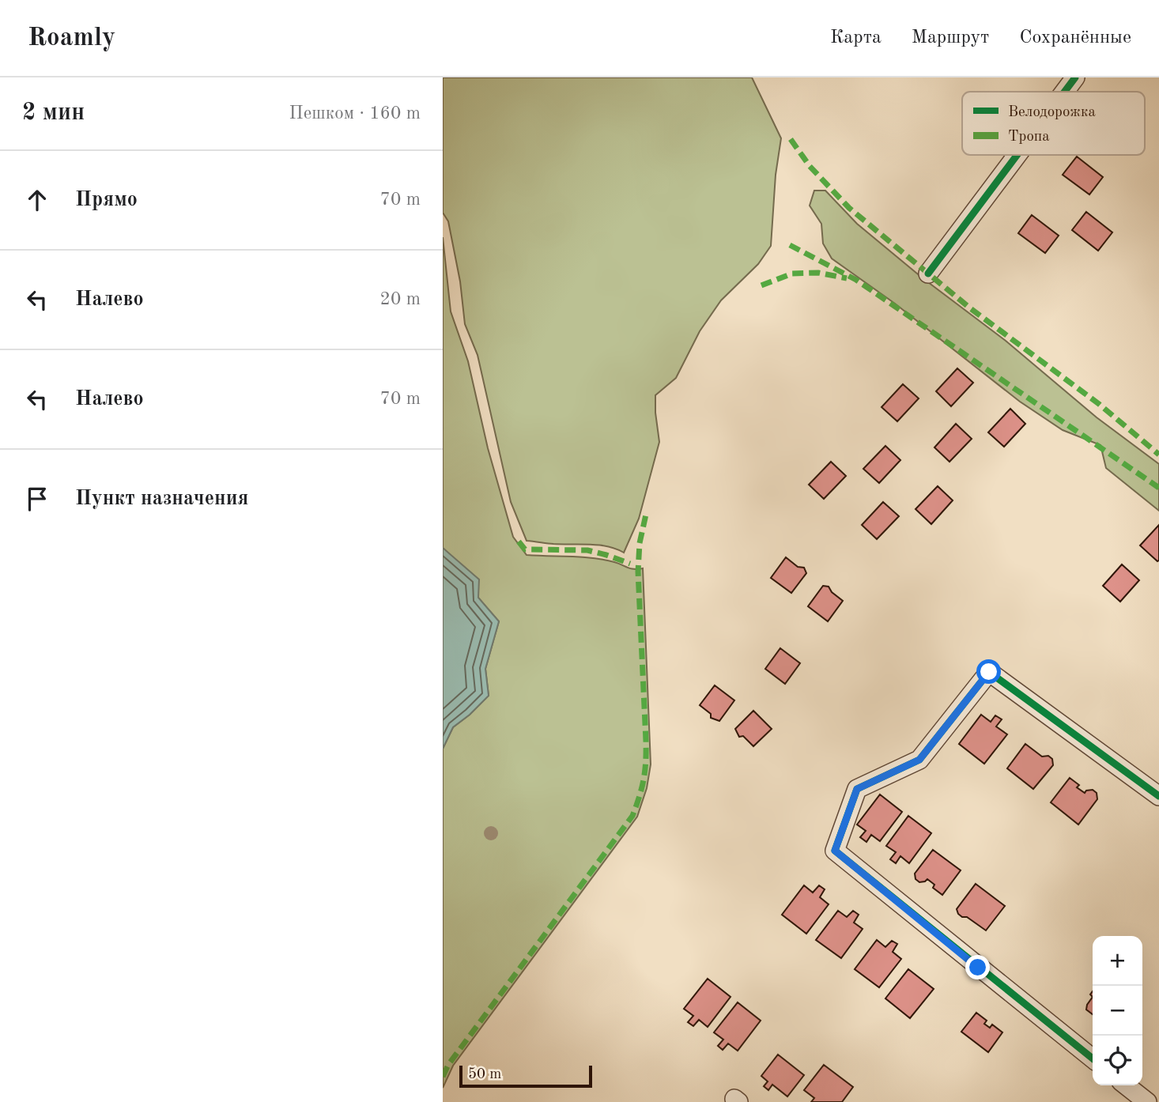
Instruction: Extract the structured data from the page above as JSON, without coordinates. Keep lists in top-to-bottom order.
{
  "legend": ["Велодорожка", "Тропа"],
  "scale_bar": "50 m",
  "page": {
    "header": "Roamly",
    "nav": ["Карта", "Маршрут", "Сохранённые"],
    "heading": ["2 мин", "Пешком · 160 m"],
    "list": [
      ["Прямо", "70 m"],
      ["Налево", "20 m"],
      ["Налево", "70 m"],
      "Пункт назначения"
    ],
    "map_buttons": ["+", "−"],
    "scale": "50 m"
  }
}
